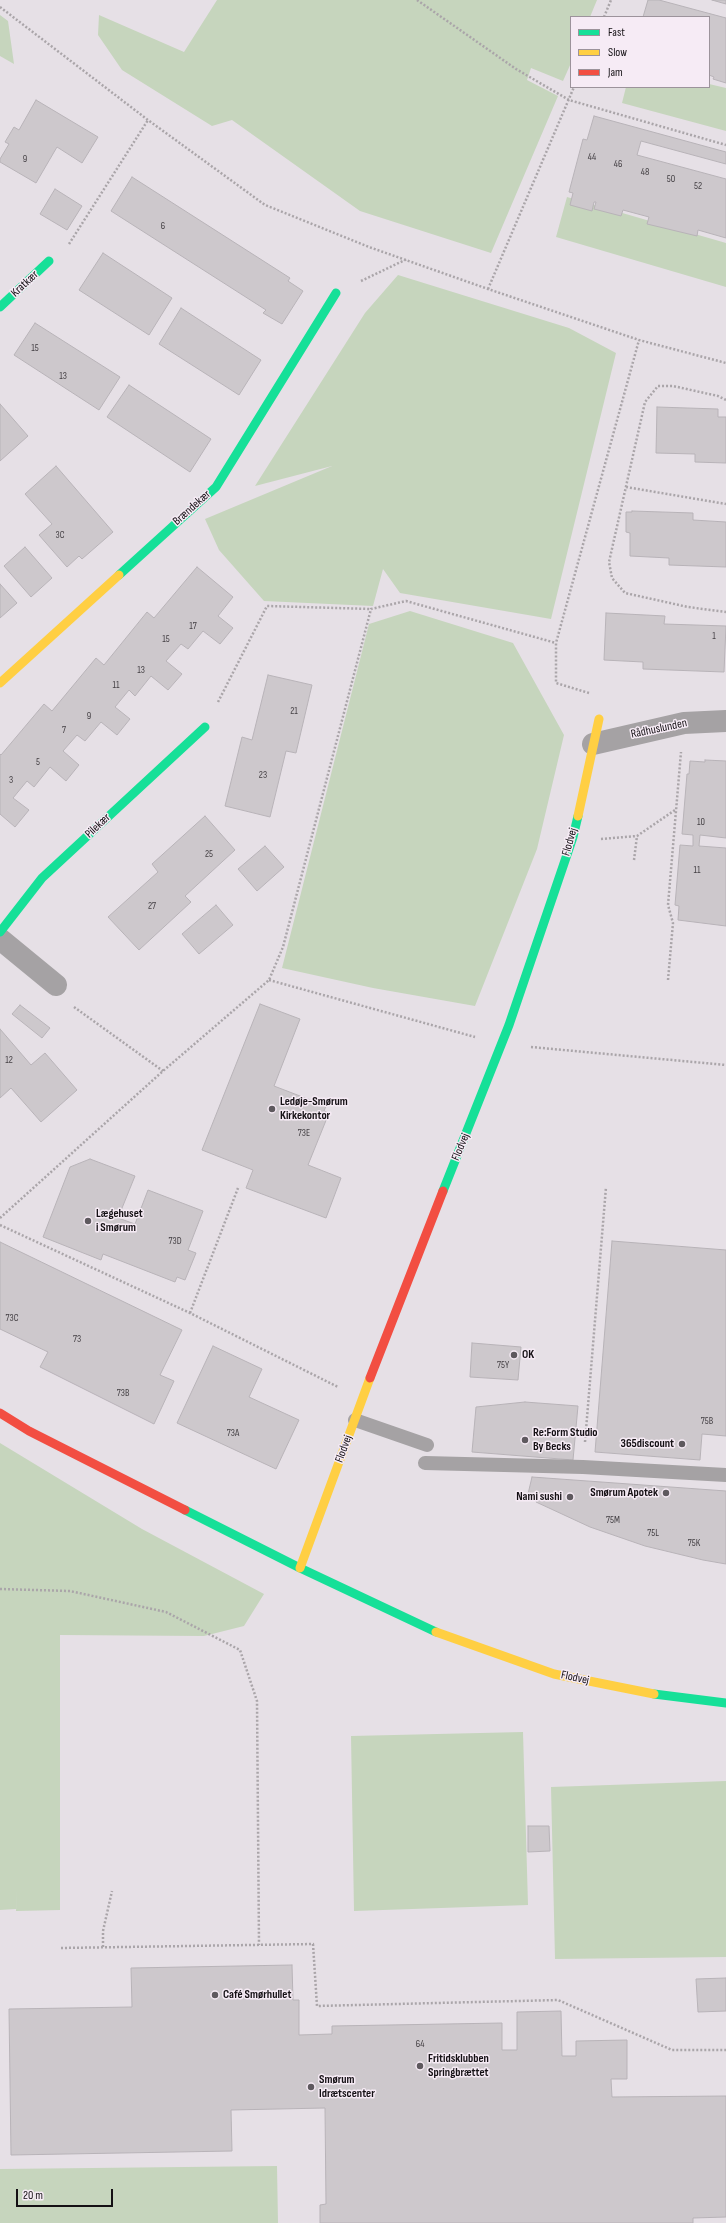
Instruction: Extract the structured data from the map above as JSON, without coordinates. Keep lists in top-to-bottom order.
{
  "streets": {
    "street": [
      "Kratkær",
      "Brændekær",
      "Rådhuslunden",
      "Pilekær",
      "Flodvej"
    ]
  },
  "crossings": [
    ["Rådhuslunden", "Flodvej"]
  ],
  "places": [
    "Ledøje-Smørum Kirkekontor",
    "Lægehuset i Smørum",
    "OK",
    "Re:Form Studio By Becks",
    "365discount",
    "Smørum Apotek",
    "Nami sushi",
    "Café Smørhullet",
    "Fritidsklubben Springbrættet",
    "Smørum Idrætscenter"
  ],
  "house_numbers": [
    "44",
    "9",
    "46",
    "48",
    "50",
    "52",
    "6",
    "15",
    "13",
    "3C",
    "17",
    "1",
    "15",
    "13",
    "11",
    "21",
    "9",
    "7",
    "5",
    "23",
    "3",
    "10",
    "25",
    "11",
    "27",
    "12",
    "73E",
    "73D",
    "73C",
    "73",
    "75Y",
    "73B",
    "75B",
    "73A",
    "75M",
    "75L",
    "75K",
    "64"
  ],
  "legend": ["Fast", "Slow", "Jam"],
  "scale_bar": "20 m"
}
